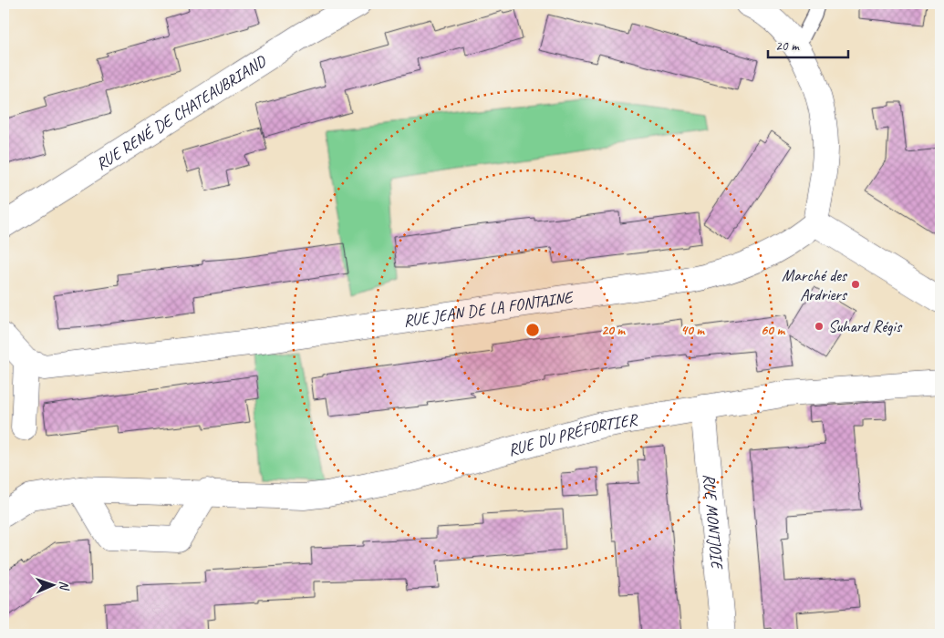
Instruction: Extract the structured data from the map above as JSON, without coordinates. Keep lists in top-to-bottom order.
{
  "streets": {
    "street": [
      "RUE RENÉ DE CHATEAUBRIAND",
      "RUE JEAN DE LA FONTAINE",
      "RUE DU PRÉFORTIER",
      "RUE MONTJOIE"
    ]
  },
  "crossings": [
    ["RUE DU PRÉFORTIER", "RUE MONTJOIE"]
  ],
  "places": ["Marché des Ardriers", "Suhard Régis"],
  "scale_bar": "20 m",
  "north": "right",
  "rings": ["20 m", "40 m", "60 m"]
}
